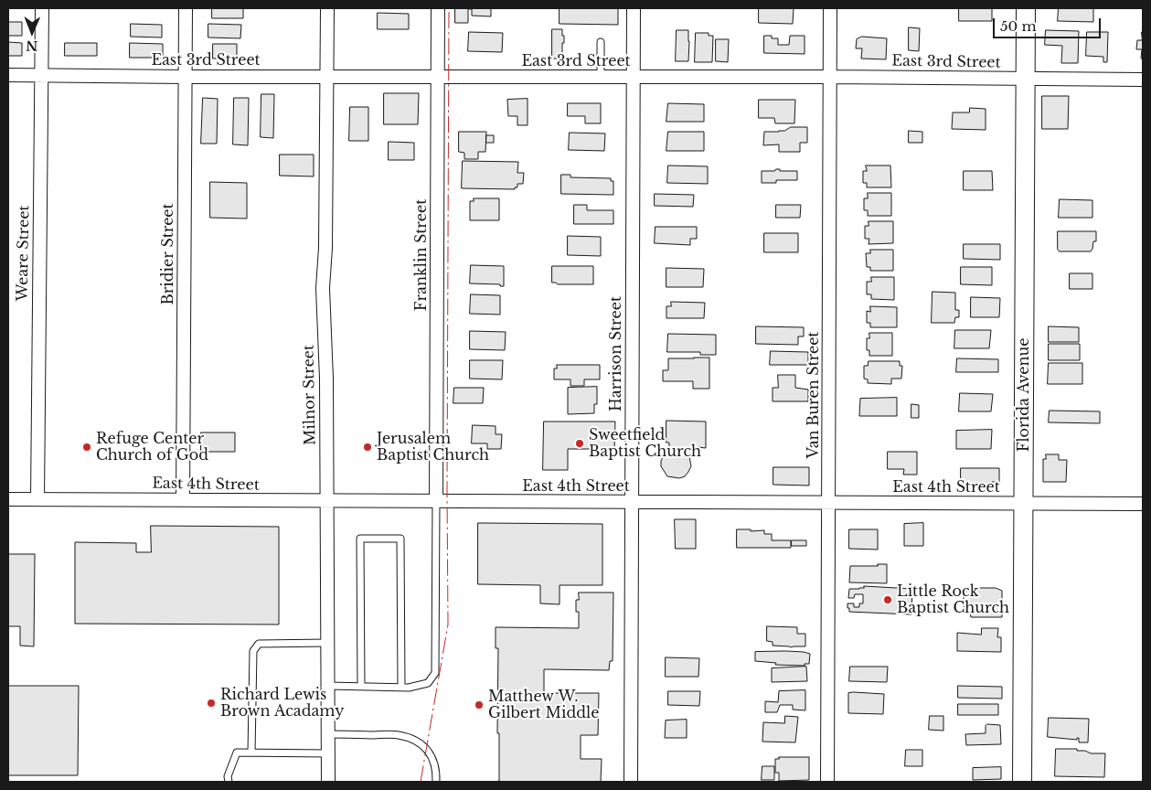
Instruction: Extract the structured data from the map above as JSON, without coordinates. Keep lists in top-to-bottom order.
{
  "streets": {
    "street": [
      "East 3rd Street",
      "Weare Street",
      "Bridier Street",
      "Franklin Street",
      "Harrison Street",
      "Milnor Street",
      "Van Buren Street",
      "Florida Avenue",
      "East 4th Street"
    ]
  },
  "crossings": [
    ["East 3rd Street", "Weare Street"],
    ["East 3rd Street", "Bridier Street"],
    ["East 3rd Street", "Franklin Street"],
    ["East 3rd Street", "Harrison Street"],
    ["East 3rd Street", "Milnor Street"],
    ["East 3rd Street", "Van Buren Street"],
    ["East 3rd Street", "Florida Avenue"],
    ["Weare Street", "East 4th Street"],
    ["Bridier Street", "East 4th Street"],
    ["Franklin Street", "East 4th Street"],
    ["Harrison Street", "East 4th Street"],
    ["Milnor Street", "East 4th Street"],
    ["Van Buren Street", "East 4th Street"],
    ["Florida Avenue", "East 4th Street"]
  ],
  "places": [
    "Sweetfield Baptist Church",
    "Refuge Center Church of God",
    "Jerusalem Baptist Church",
    "Little Rock Baptist Church",
    "Richard Lewis Brown Acadamy",
    "Matthew W. Gilbert Middle"
  ],
  "scale_bar": "50 m",
  "north": "bottom"
}
